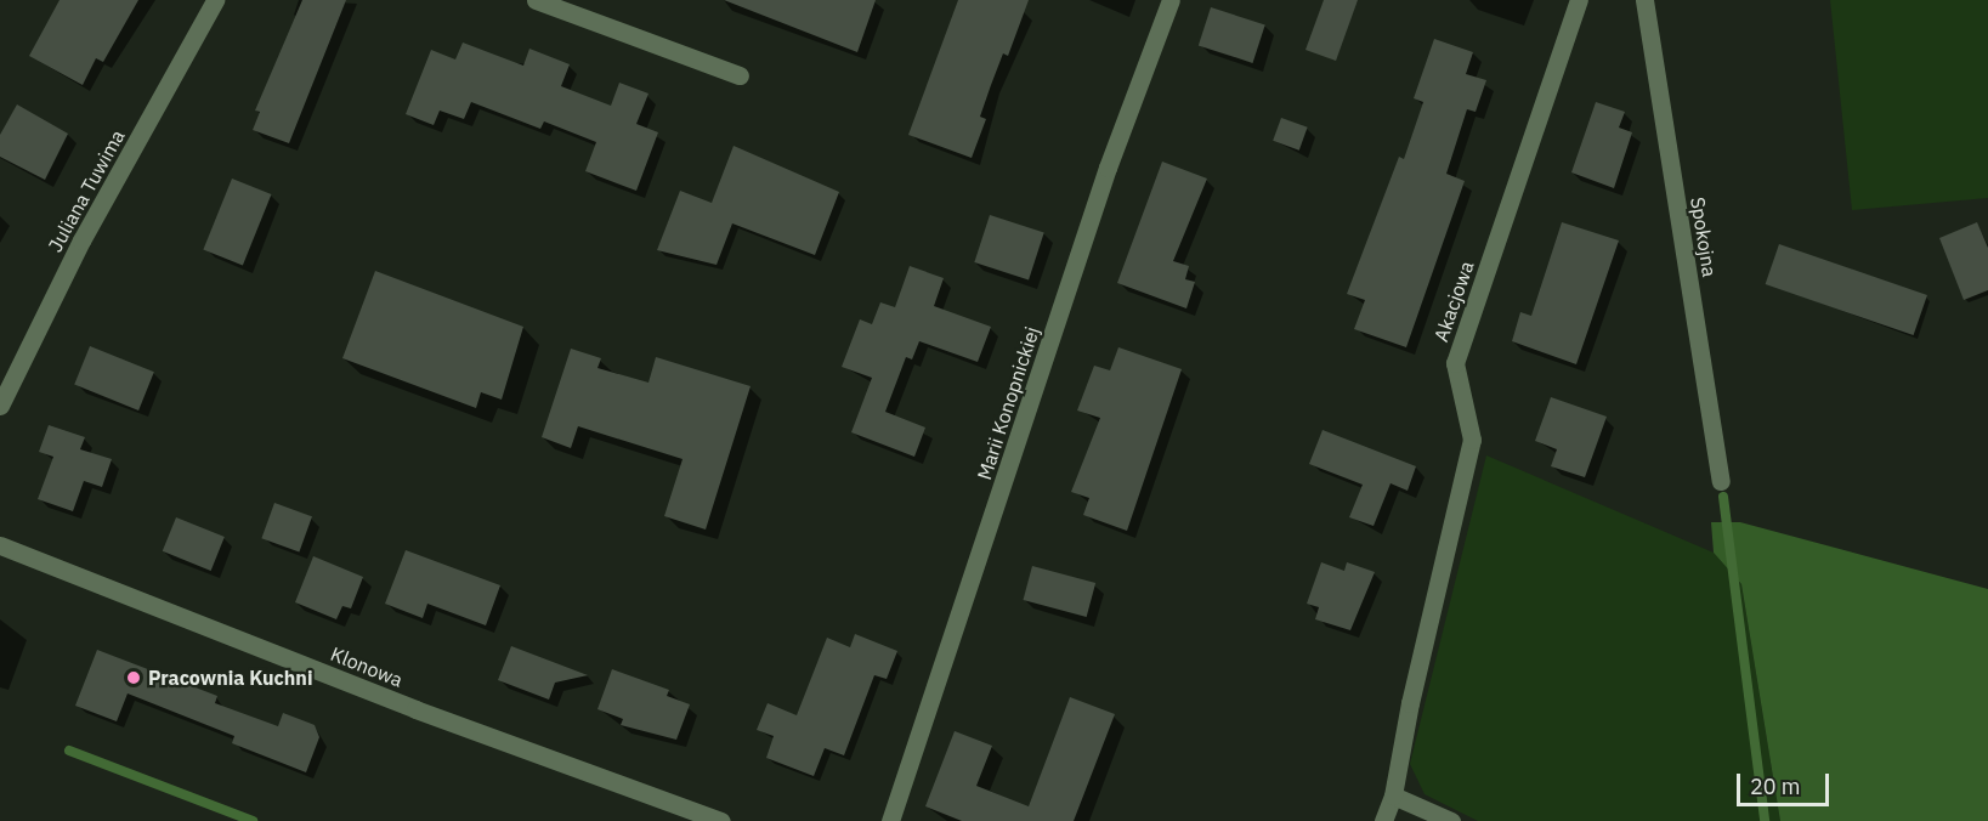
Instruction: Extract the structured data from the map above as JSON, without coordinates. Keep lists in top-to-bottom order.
{
  "streets": {
    "street": [
      "Juliana Tuwima",
      "Spokojna",
      "Akacjowa",
      "Marii Konopnickiej",
      "Klonowa"
    ]
  },
  "places": ["Pracownia Kuchni"],
  "scale_bar": "20 m"
}
